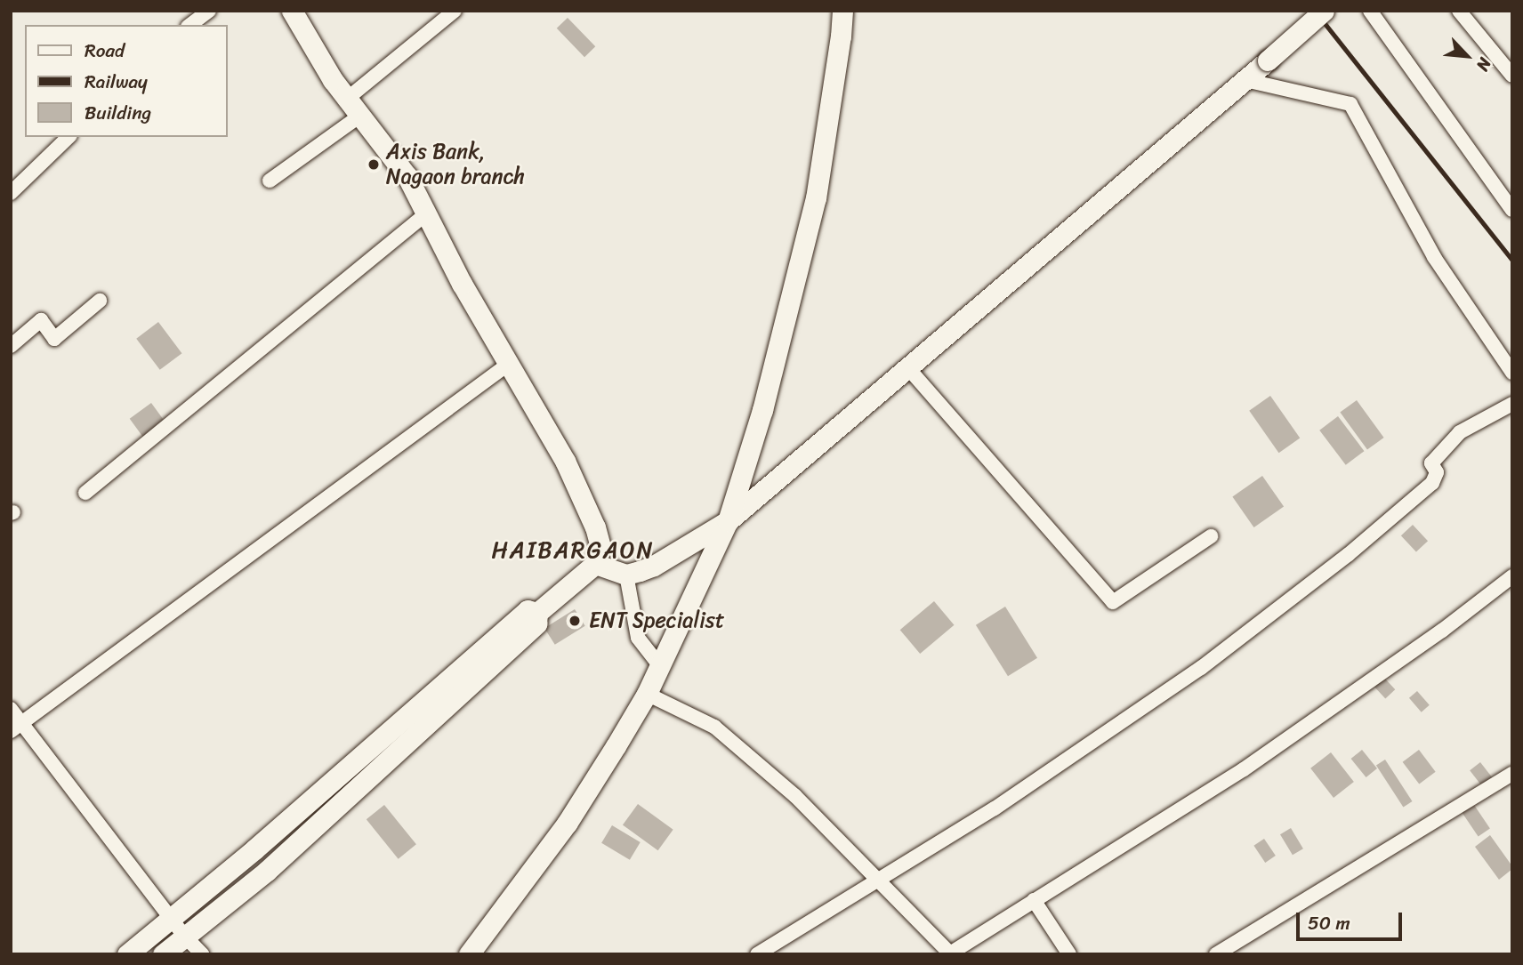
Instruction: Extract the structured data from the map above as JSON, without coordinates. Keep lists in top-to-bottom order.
{
  "districts": ["HAIBARGAON"],
  "places": ["Axis Bank, Nagaon branch", "ENT Specialist"],
  "legend": ["Road", "Railway", "Building"],
  "scale_bar": "50 m",
  "north": "bottom right"
}
